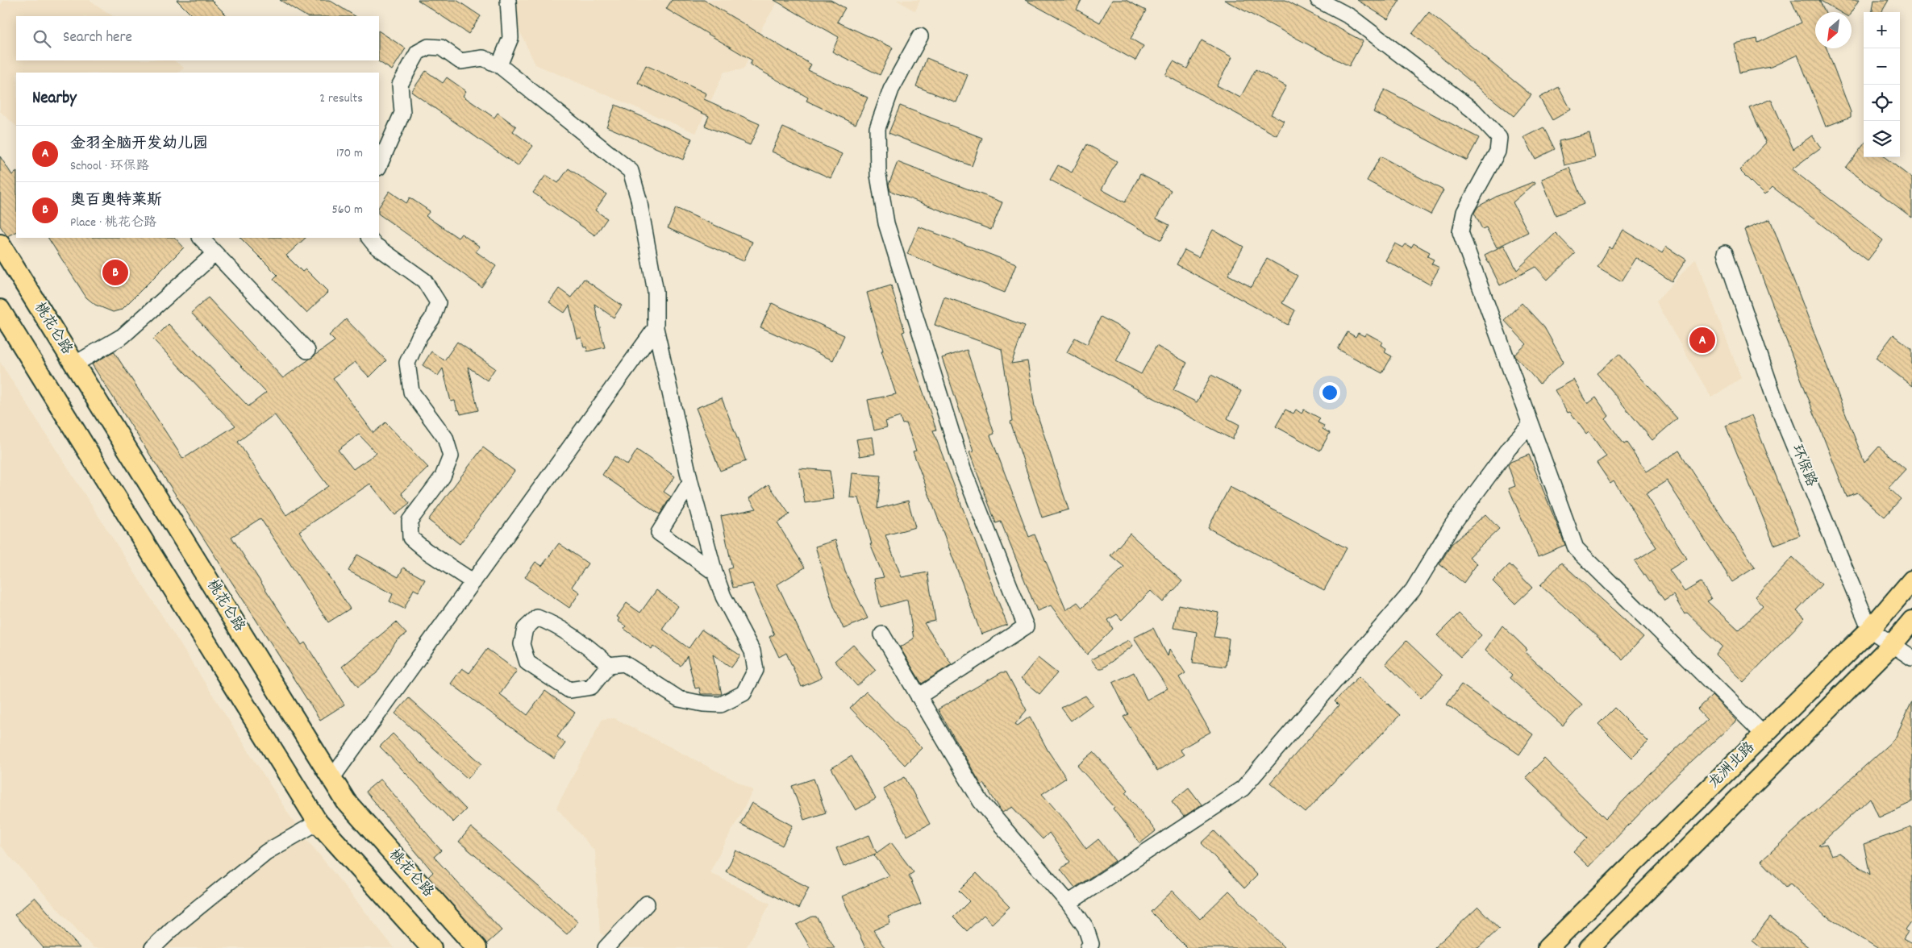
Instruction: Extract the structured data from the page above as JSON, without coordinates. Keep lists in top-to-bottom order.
{
  "streets": {
    "main road": ["桃花仑路", "龙洲北路"],
    "street": ["环保路"]
  },
  "crossings": [
    ["环保路", "龙洲北路"]
  ],
  "north": "bottom left",
  "page": {
    "map_buttons": ["+", "−"],
    "search": "Search here",
    "heading": ["Nearby", "2 results"],
    "list": [
      {
        "mark": "A",
        "name": "金羽全脑开发幼儿园",
        "note": "School · 环保路",
        "value": "170 m"
      },
      {
        "mark": "B",
        "name": "奥百奥特莱斯",
        "note": "Place · 桃花仑路",
        "value": "560 m"
      }
    ],
    "pins": ["B", "A"]
  }
}
